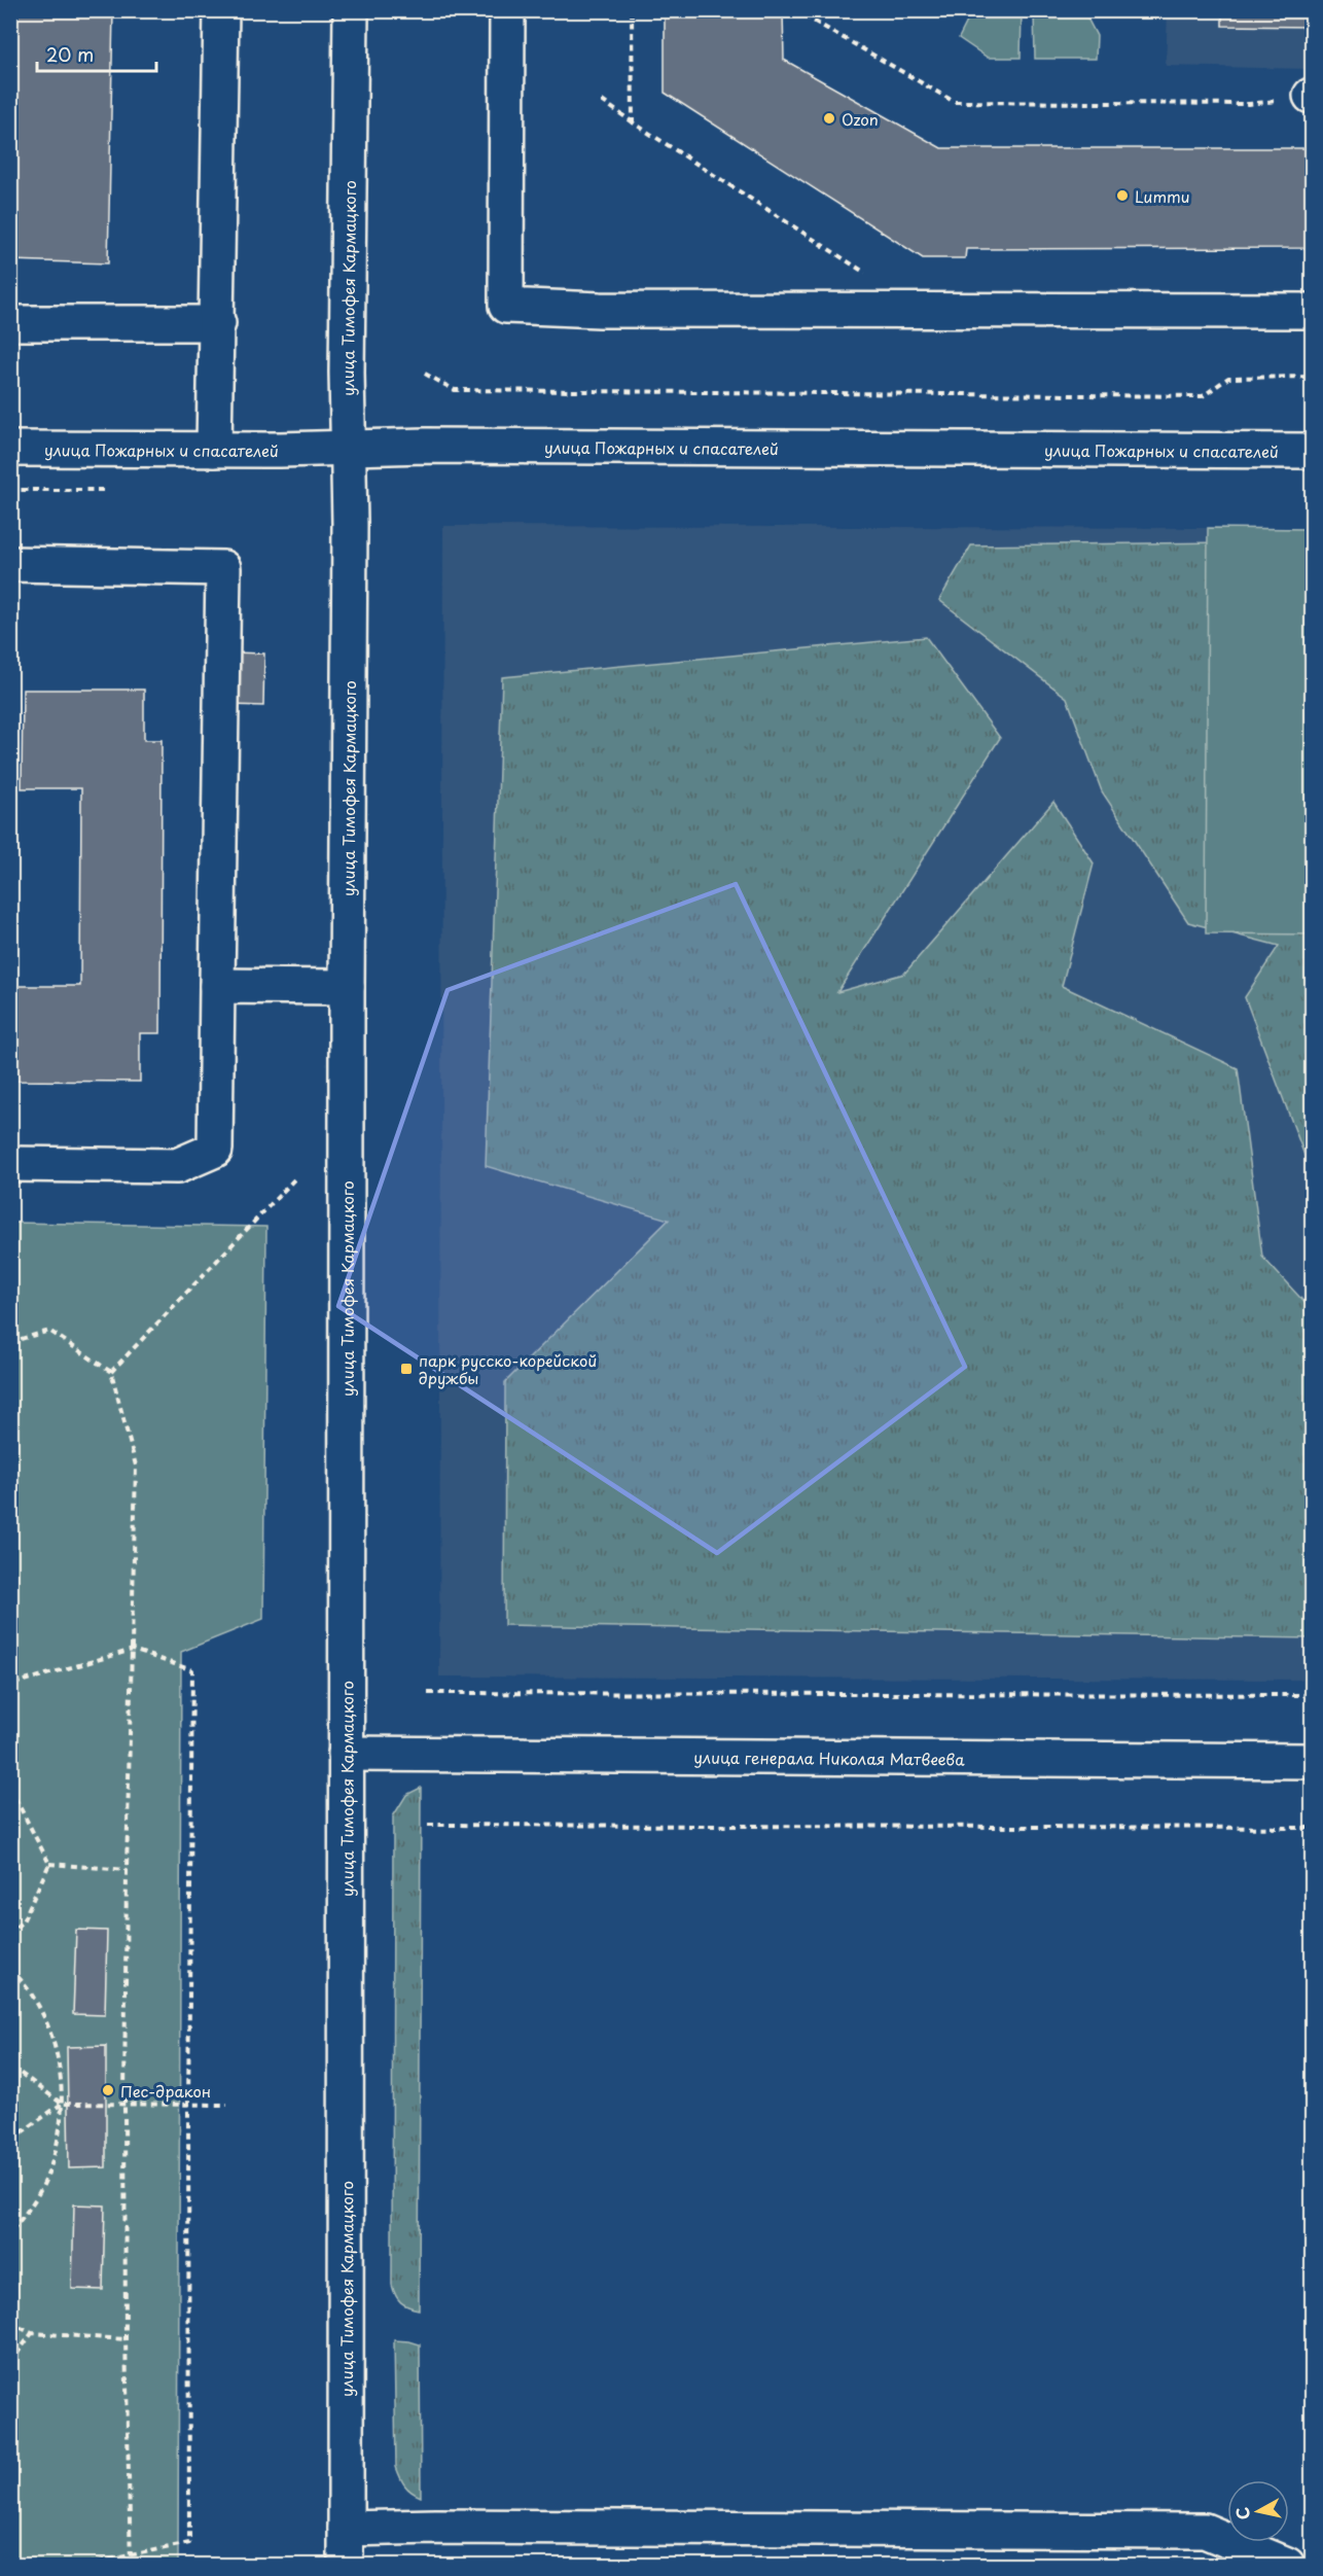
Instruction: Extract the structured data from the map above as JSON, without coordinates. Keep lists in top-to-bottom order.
{
  "streets": {
    "street": ["улица Тимофея Кармацкого", "улица Пожарных и спасателей", "улица генерала Николая Матвеева"]
  },
  "crossings": [
    ["улица Тимофея Кармацкого", "улица Пожарных и спасателей"],
    ["улица Тимофея Кармацкого", "улица генерала Николая Матвеева"]
  ],
  "places": {
    "other": ["Ozon", "Lummu", "Пес-дракон"],
    "transit": ["парк русско-корейской дружбы"]
  },
  "scale_bar": "20 m",
  "north": "left"
}
